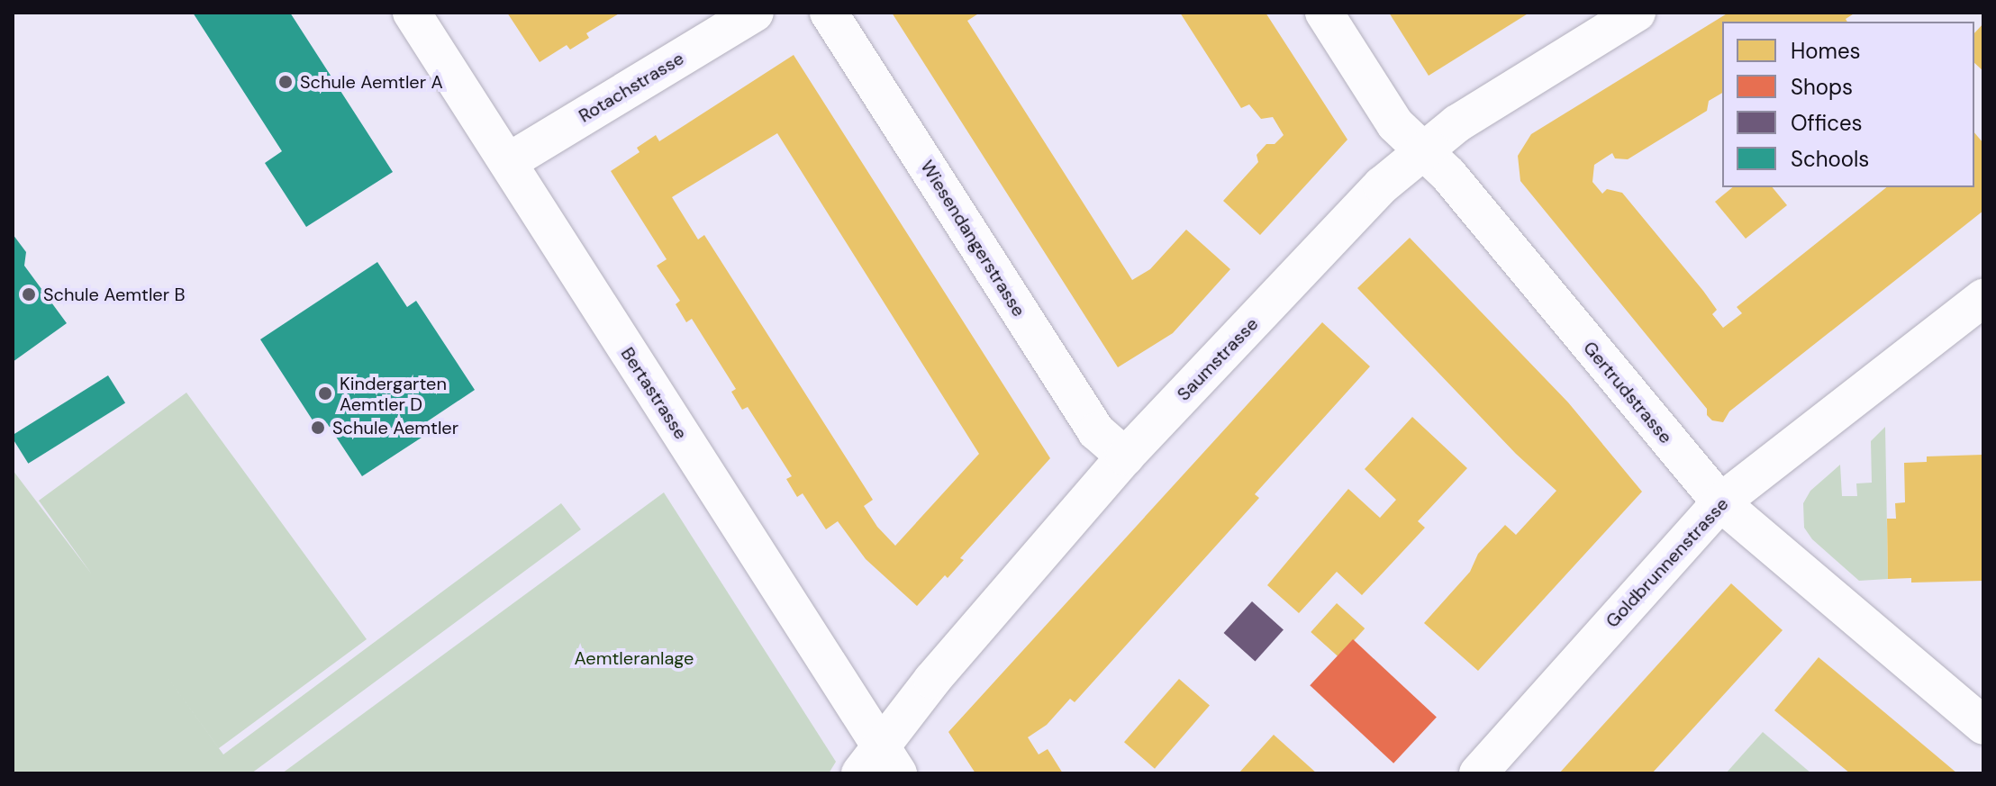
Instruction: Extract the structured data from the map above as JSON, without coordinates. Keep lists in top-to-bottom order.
{
  "streets": {
    "street": [
      "Rotachstrasse",
      "Wiesendangerstrasse",
      "Saumstrasse",
      "Gertrudstrasse",
      "Bertastrasse",
      "Goldbrunnenstrasse"
    ]
  },
  "crossings": [
    ["Rotachstrasse", "Bertastrasse"],
    ["Wiesendangerstrasse", "Saumstrasse"],
    ["Saumstrasse", "Gertrudstrasse"],
    ["Saumstrasse", "Bertastrasse"],
    ["Gertrudstrasse", "Goldbrunnenstrasse"]
  ],
  "parks": ["Aemtleranlage"],
  "places": [
    "Schule Aemtler A",
    "Schule Aemtler B",
    "Kindergarten Aemtler D",
    "Schule Aemtler"
  ],
  "legend": [
    "Homes",
    "Shops",
    "Offices",
    "Schools"
  ]
}
